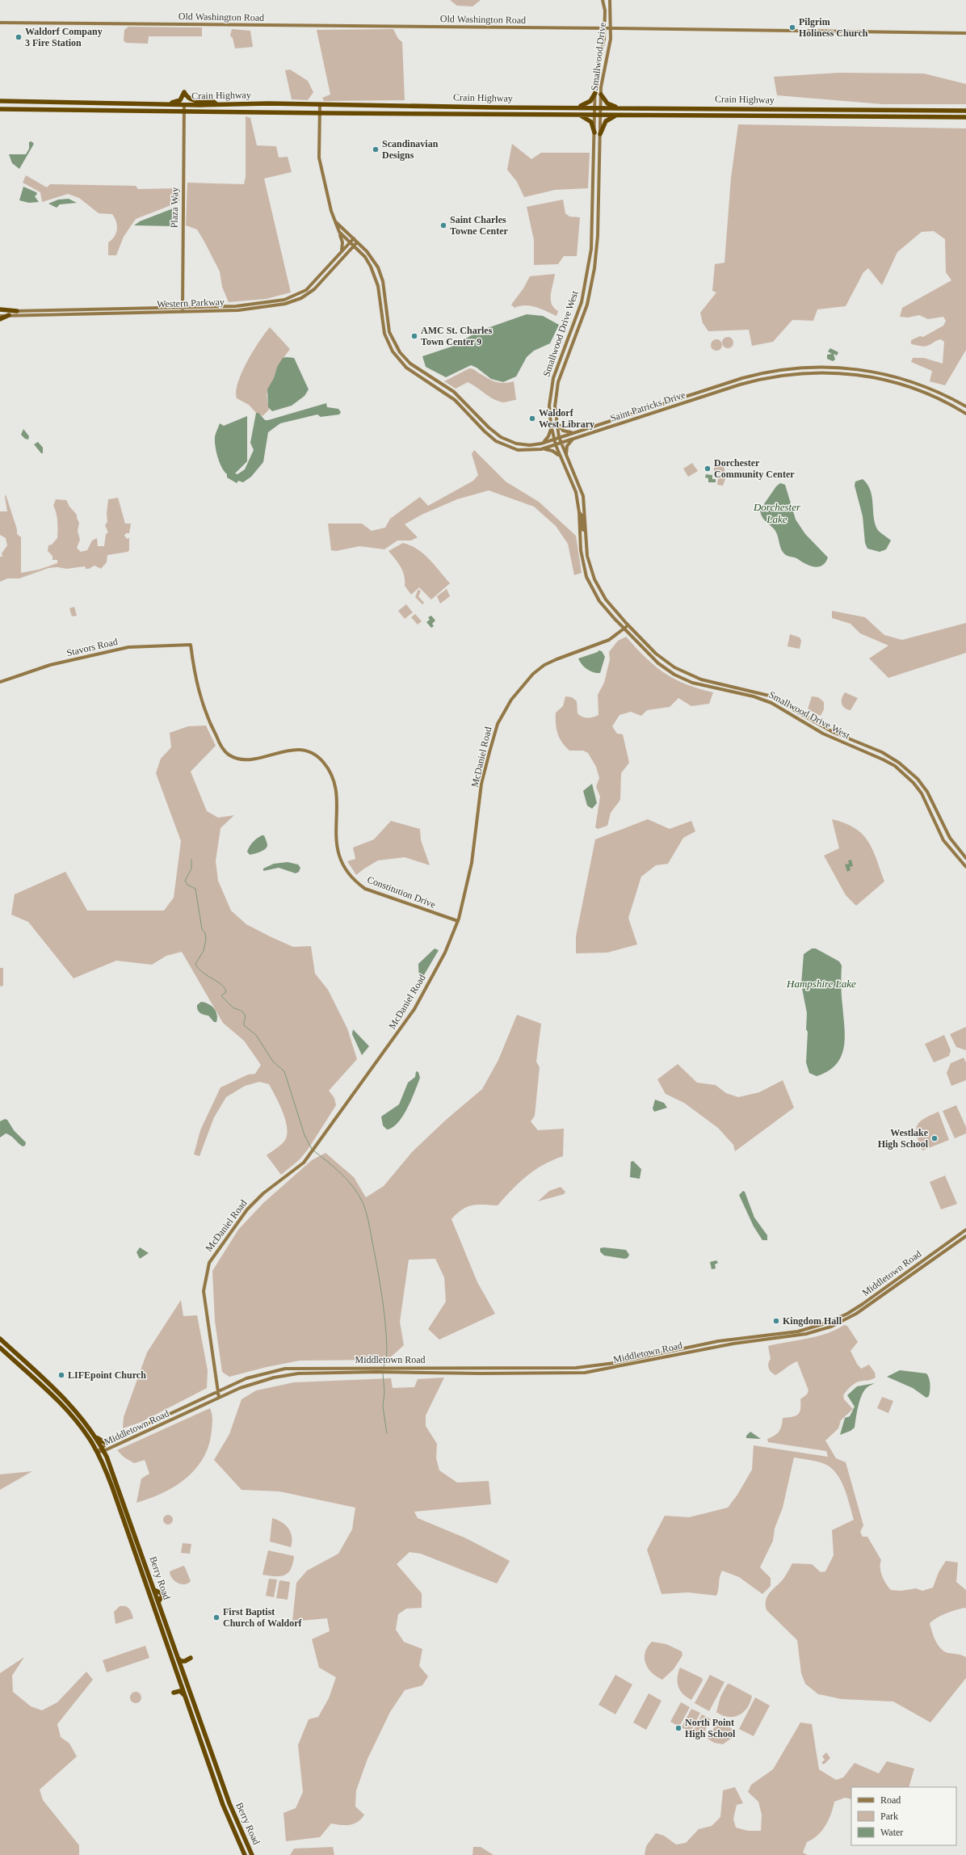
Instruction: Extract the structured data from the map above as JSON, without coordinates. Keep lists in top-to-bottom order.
{
  "streets": {
    "highway": ["Crain Highway", "Berry Road"],
    "main road": [
      "Old Washington Road",
      "Smallwood Drive",
      "Plaza Way",
      "Western Parkway",
      "Smallwood Drive West",
      "Saint Patricks Drive",
      "Stavors Road",
      "McDaniel Road",
      "Constitution Drive",
      "Middletown Road"
    ]
  },
  "crossings": [
    ["Old Washington Road", "Smallwood Drive"],
    ["Smallwood Drive", "Crain Highway"],
    ["Smallwood Drive", "Smallwood Drive West"],
    ["Crain Highway", "Plaza Way"],
    ["Crain Highway", "Smallwood Drive West"],
    ["Crain Highway", "Saint Patricks Drive"],
    ["Plaza Way", "Western Parkway"],
    ["Western Parkway", "Saint Patricks Drive"],
    ["Smallwood Drive West", "Saint Patricks Drive"],
    ["Smallwood Drive West", "McDaniel Road"],
    ["Stavors Road", "Constitution Drive"],
    ["McDaniel Road", "Constitution Drive"],
    ["McDaniel Road", "Middletown Road"],
    ["Middletown Road", "Berry Road"]
  ],
  "water": ["Dorchester Lake", "Hampshire Lake"],
  "places": [
    "Pilgrim Holiness Church",
    "Waldorf Company 3 Fire Station",
    "Scandinavian Designs",
    "Saint Charles Towne Center",
    "AMC St. Charles Town Center 9",
    "Waldorf West Library",
    "Dorchester Community Center",
    "Westlake High School",
    "Kingdom Hall",
    "LIFEpoint Church",
    "First Baptist Church of Waldorf",
    "North Point High School"
  ],
  "legend": ["Road", "Park", "Water"]
}
